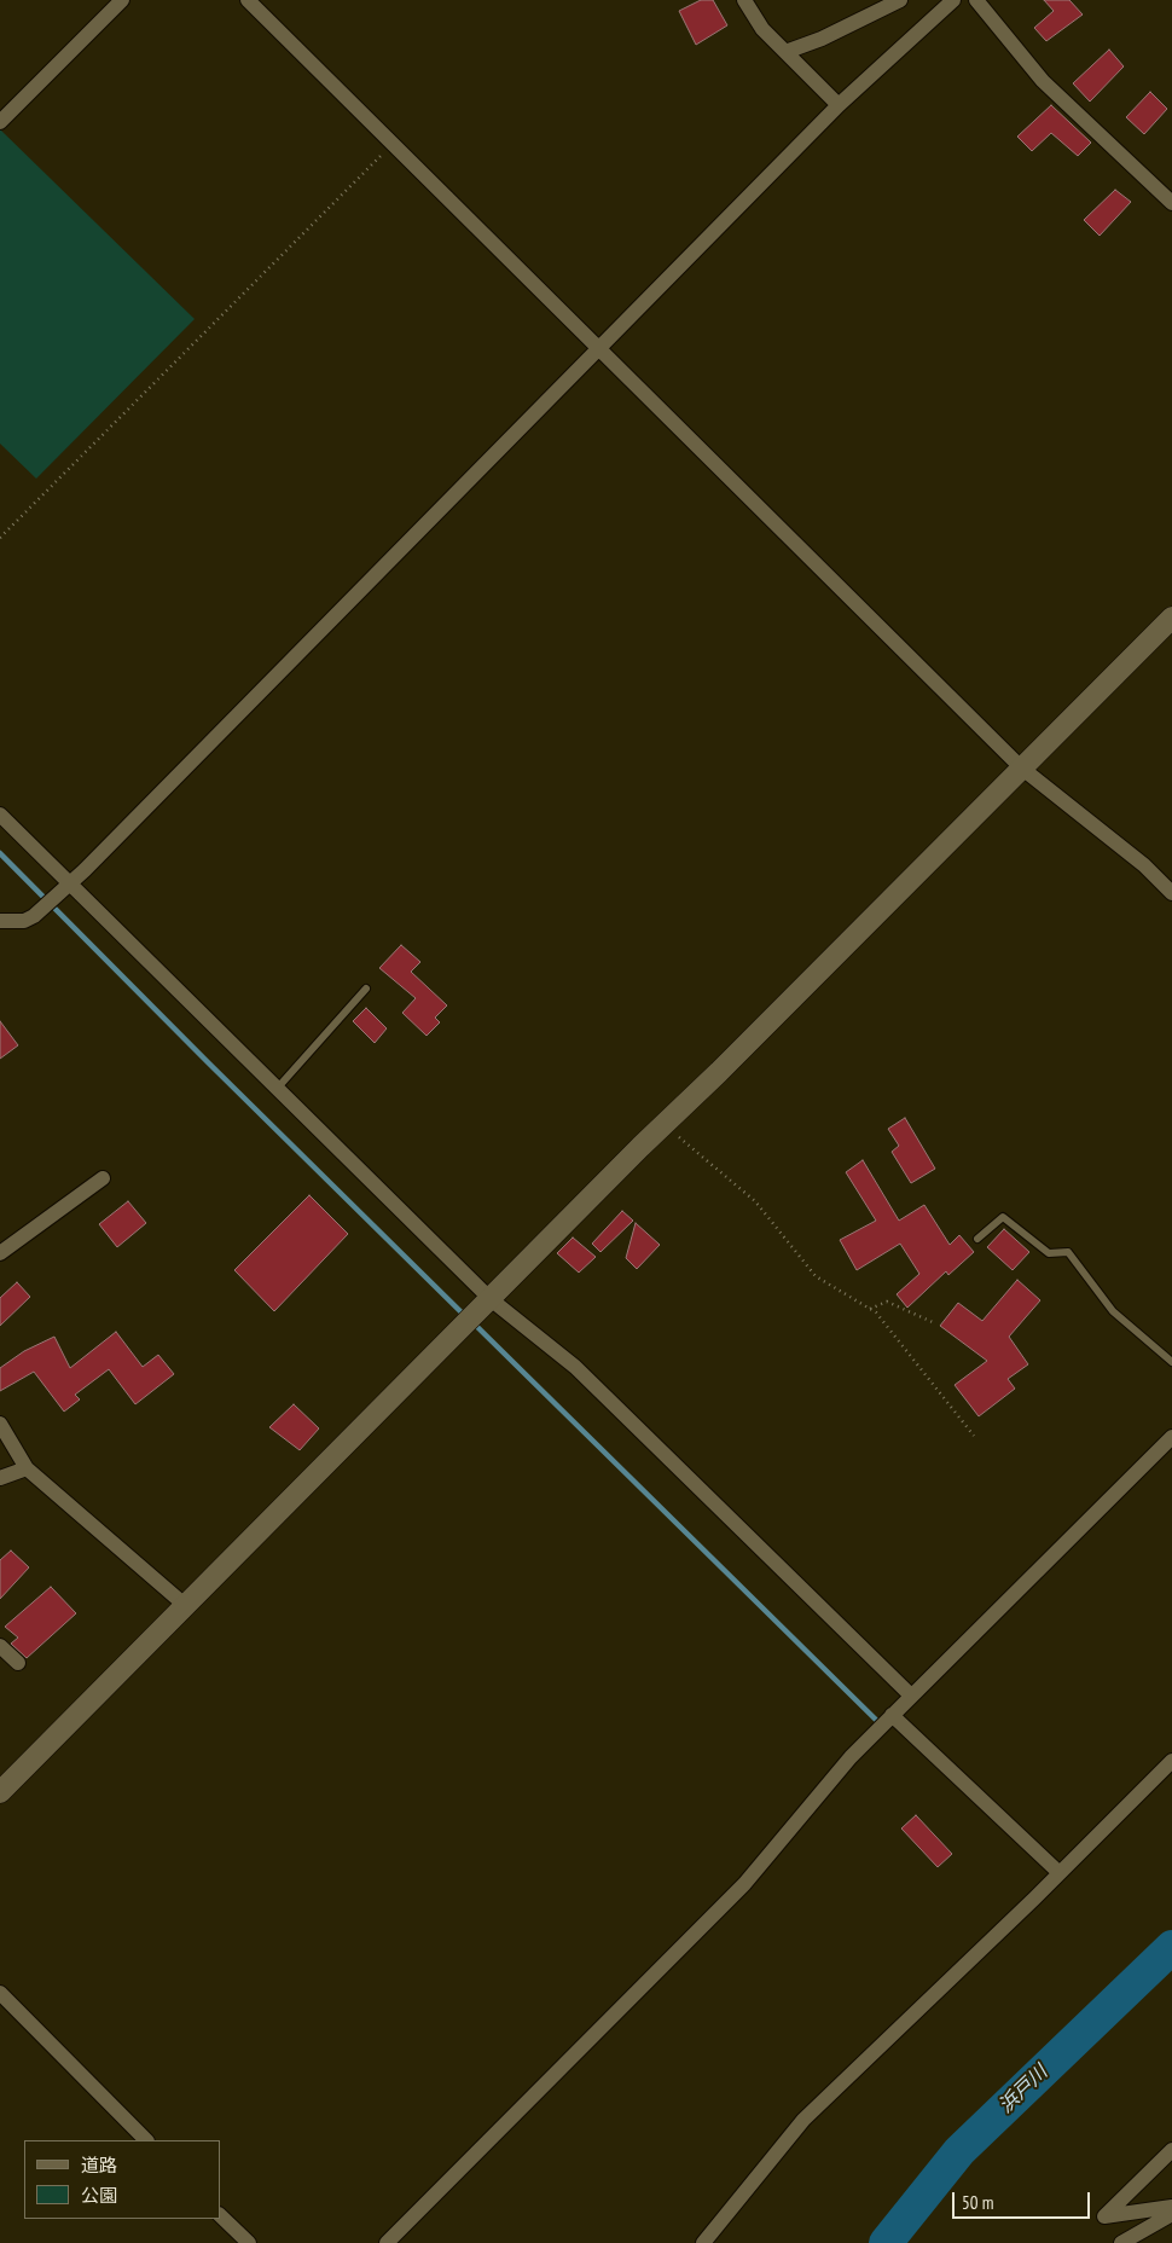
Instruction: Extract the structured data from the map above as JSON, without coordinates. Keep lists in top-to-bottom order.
{
  "water": ["浜戸川"],
  "legend": ["道路", "公園"],
  "scale_bar": "50 m"
}
